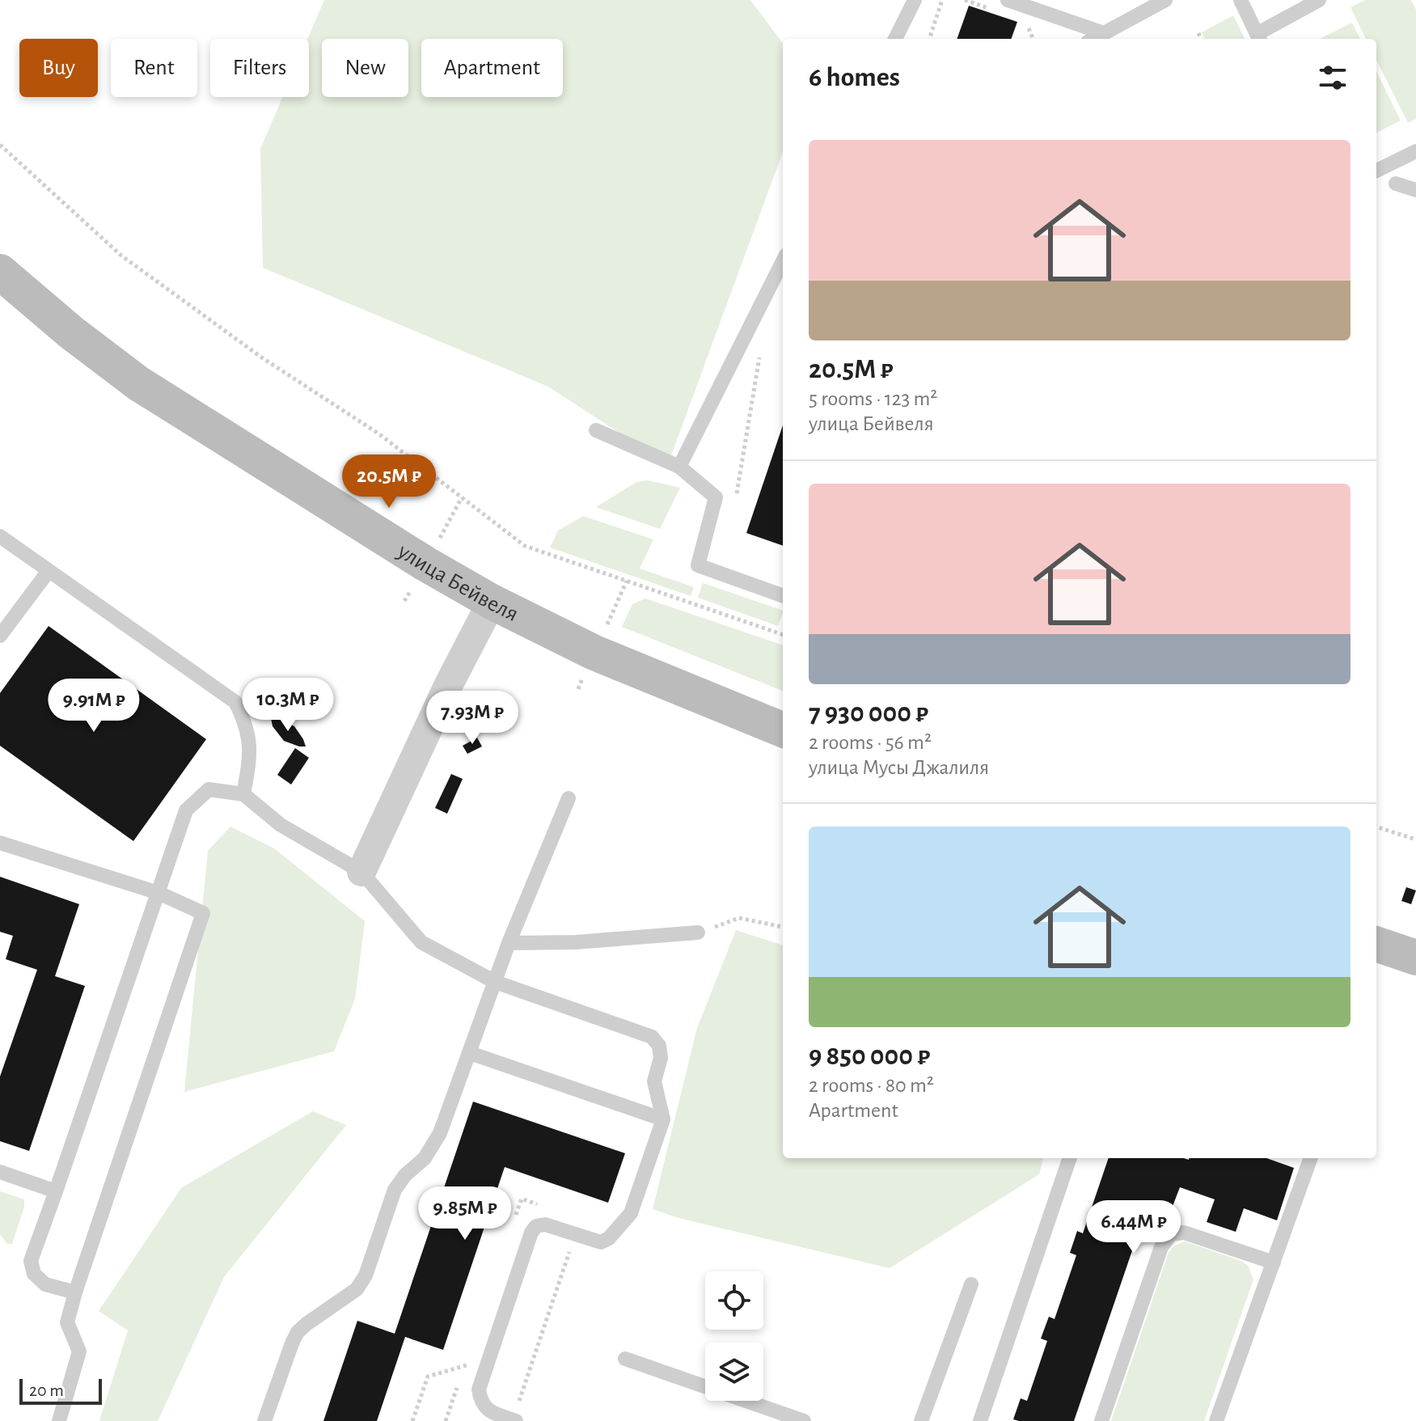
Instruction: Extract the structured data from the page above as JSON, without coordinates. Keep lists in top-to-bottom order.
{
  "streets": {
    "main road": ["улица Бейвеля"]
  },
  "scale_bar": "20 m",
  "page": {
    "chip": [
      "Buy",
      "Rent",
      "Filters",
      "New",
      "Apartment"
    ],
    "heading": "6 homes",
    "list": [
      {
        "name": "20.5M ₽",
        "note": "5 rooms · 123 m² · улица Бейвеля"
      },
      {
        "name": "7 930 000 ₽",
        "note": "2 rooms · 56 m² · улица Мусы Джалиля"
      },
      {
        "name": "9 850 000 ₽",
        "note": "2 rooms · 80 m² · Apartment"
      }
    ],
    "price": [
      "20.5M ₽",
      "10.3M ₽",
      "9.91M ₽",
      "7.93M ₽",
      "9.85M ₽",
      "6.44M ₽"
    ],
    "scale": "20 m"
  }
}
